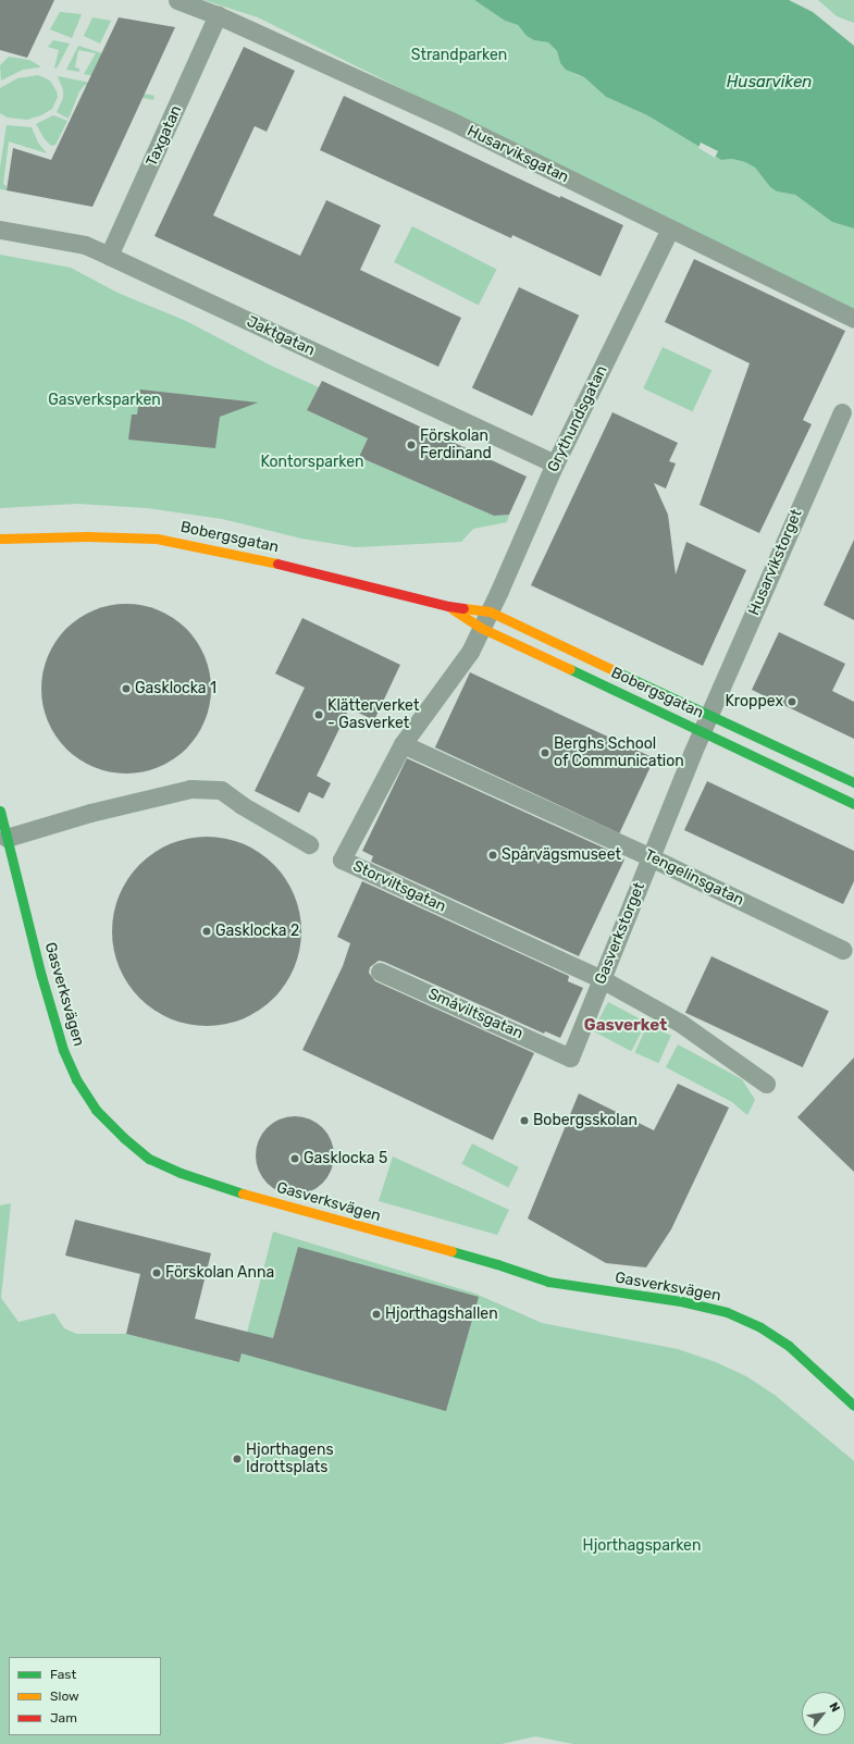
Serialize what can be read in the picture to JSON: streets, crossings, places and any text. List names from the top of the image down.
{
  "streets": {
    "street": [
      "Taxgatan",
      "Husarviksgatan",
      "Jaktgatan",
      "Grythundsgatan",
      "Bobergsgatan",
      "Husarvikstorget",
      "Tengelinsgatan",
      "Storviltsgatan",
      "Gasverkstorget",
      "Gasverksvägen",
      "Småviltsgatan"
    ]
  },
  "crossings": [
    ["Taxgatan", "Husarviksgatan"],
    ["Taxgatan", "Jaktgatan"],
    ["Husarviksgatan", "Grythundsgatan"],
    ["Jaktgatan", "Grythundsgatan"],
    ["Grythundsgatan", "Bobergsgatan"],
    ["Grythundsgatan", "Storviltsgatan"],
    ["Bobergsgatan", "Husarvikstorget"],
    ["Bobergsgatan", "Storviltsgatan"],
    ["Bobergsgatan", "Gasverkstorget"],
    ["Husarvikstorget", "Gasverkstorget"],
    ["Tengelinsgatan", "Storviltsgatan"],
    ["Tengelinsgatan", "Gasverkstorget"],
    ["Storviltsgatan", "Gasverkstorget"],
    ["Gasverkstorget", "Småviltsgatan"]
  ],
  "districts": ["Gasverket"],
  "water": ["Husarviken"],
  "parks": [
    "Strandparken",
    "Gasverksparken",
    "Kontorsparken",
    "Hjorthagsparken"
  ],
  "places": [
    "Förskolan Ferdinand",
    "Gasklocka 1",
    "Kroppex",
    "Klätterverket - Gasverket",
    "Berghs School of Communication",
    "Spårvägsmuseet",
    "Gasklocka 2",
    "Bobergsskolan",
    "Gasklocka 5",
    "Förskolan Anna",
    "Hjorthagshallen",
    "Hjorthagens Idrottsplats"
  ],
  "legend": ["Fast", "Slow", "Jam"],
  "north": "top right"
}
